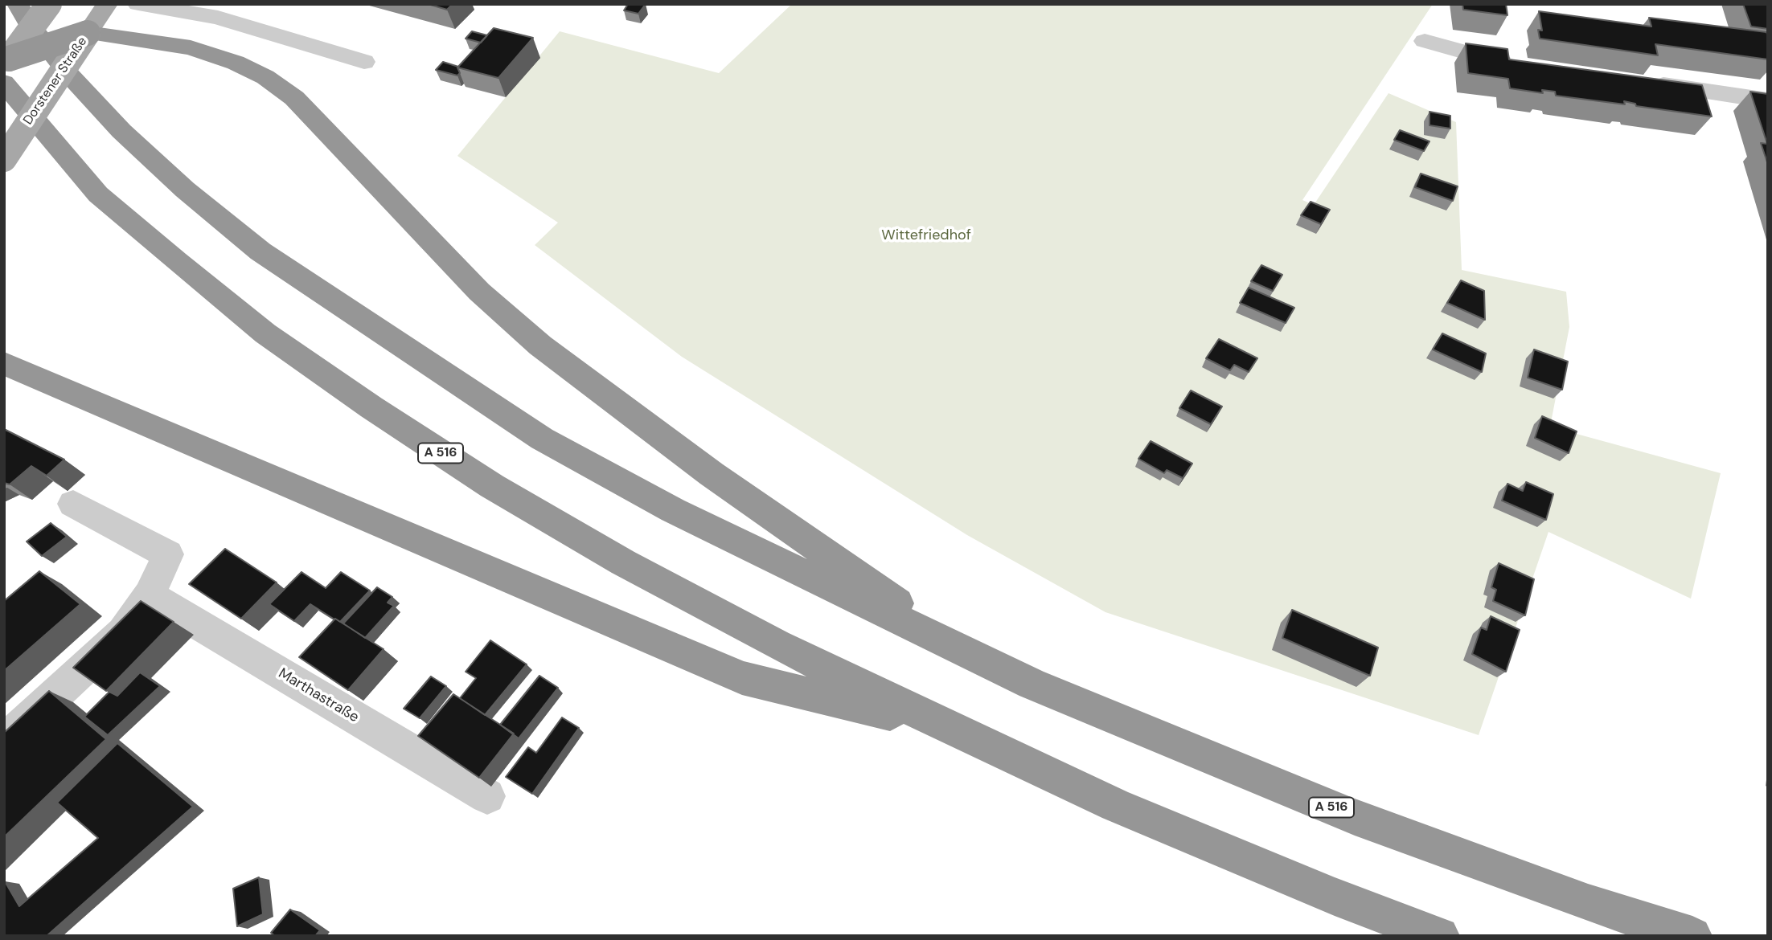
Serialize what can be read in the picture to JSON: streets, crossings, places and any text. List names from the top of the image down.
{
  "streets": {
    "highway": ["A 516"],
    "main road": ["Dorstener Straße"],
    "street": ["Marthastraße"]
  },
  "parks": ["Wittefriedhof"]
}
